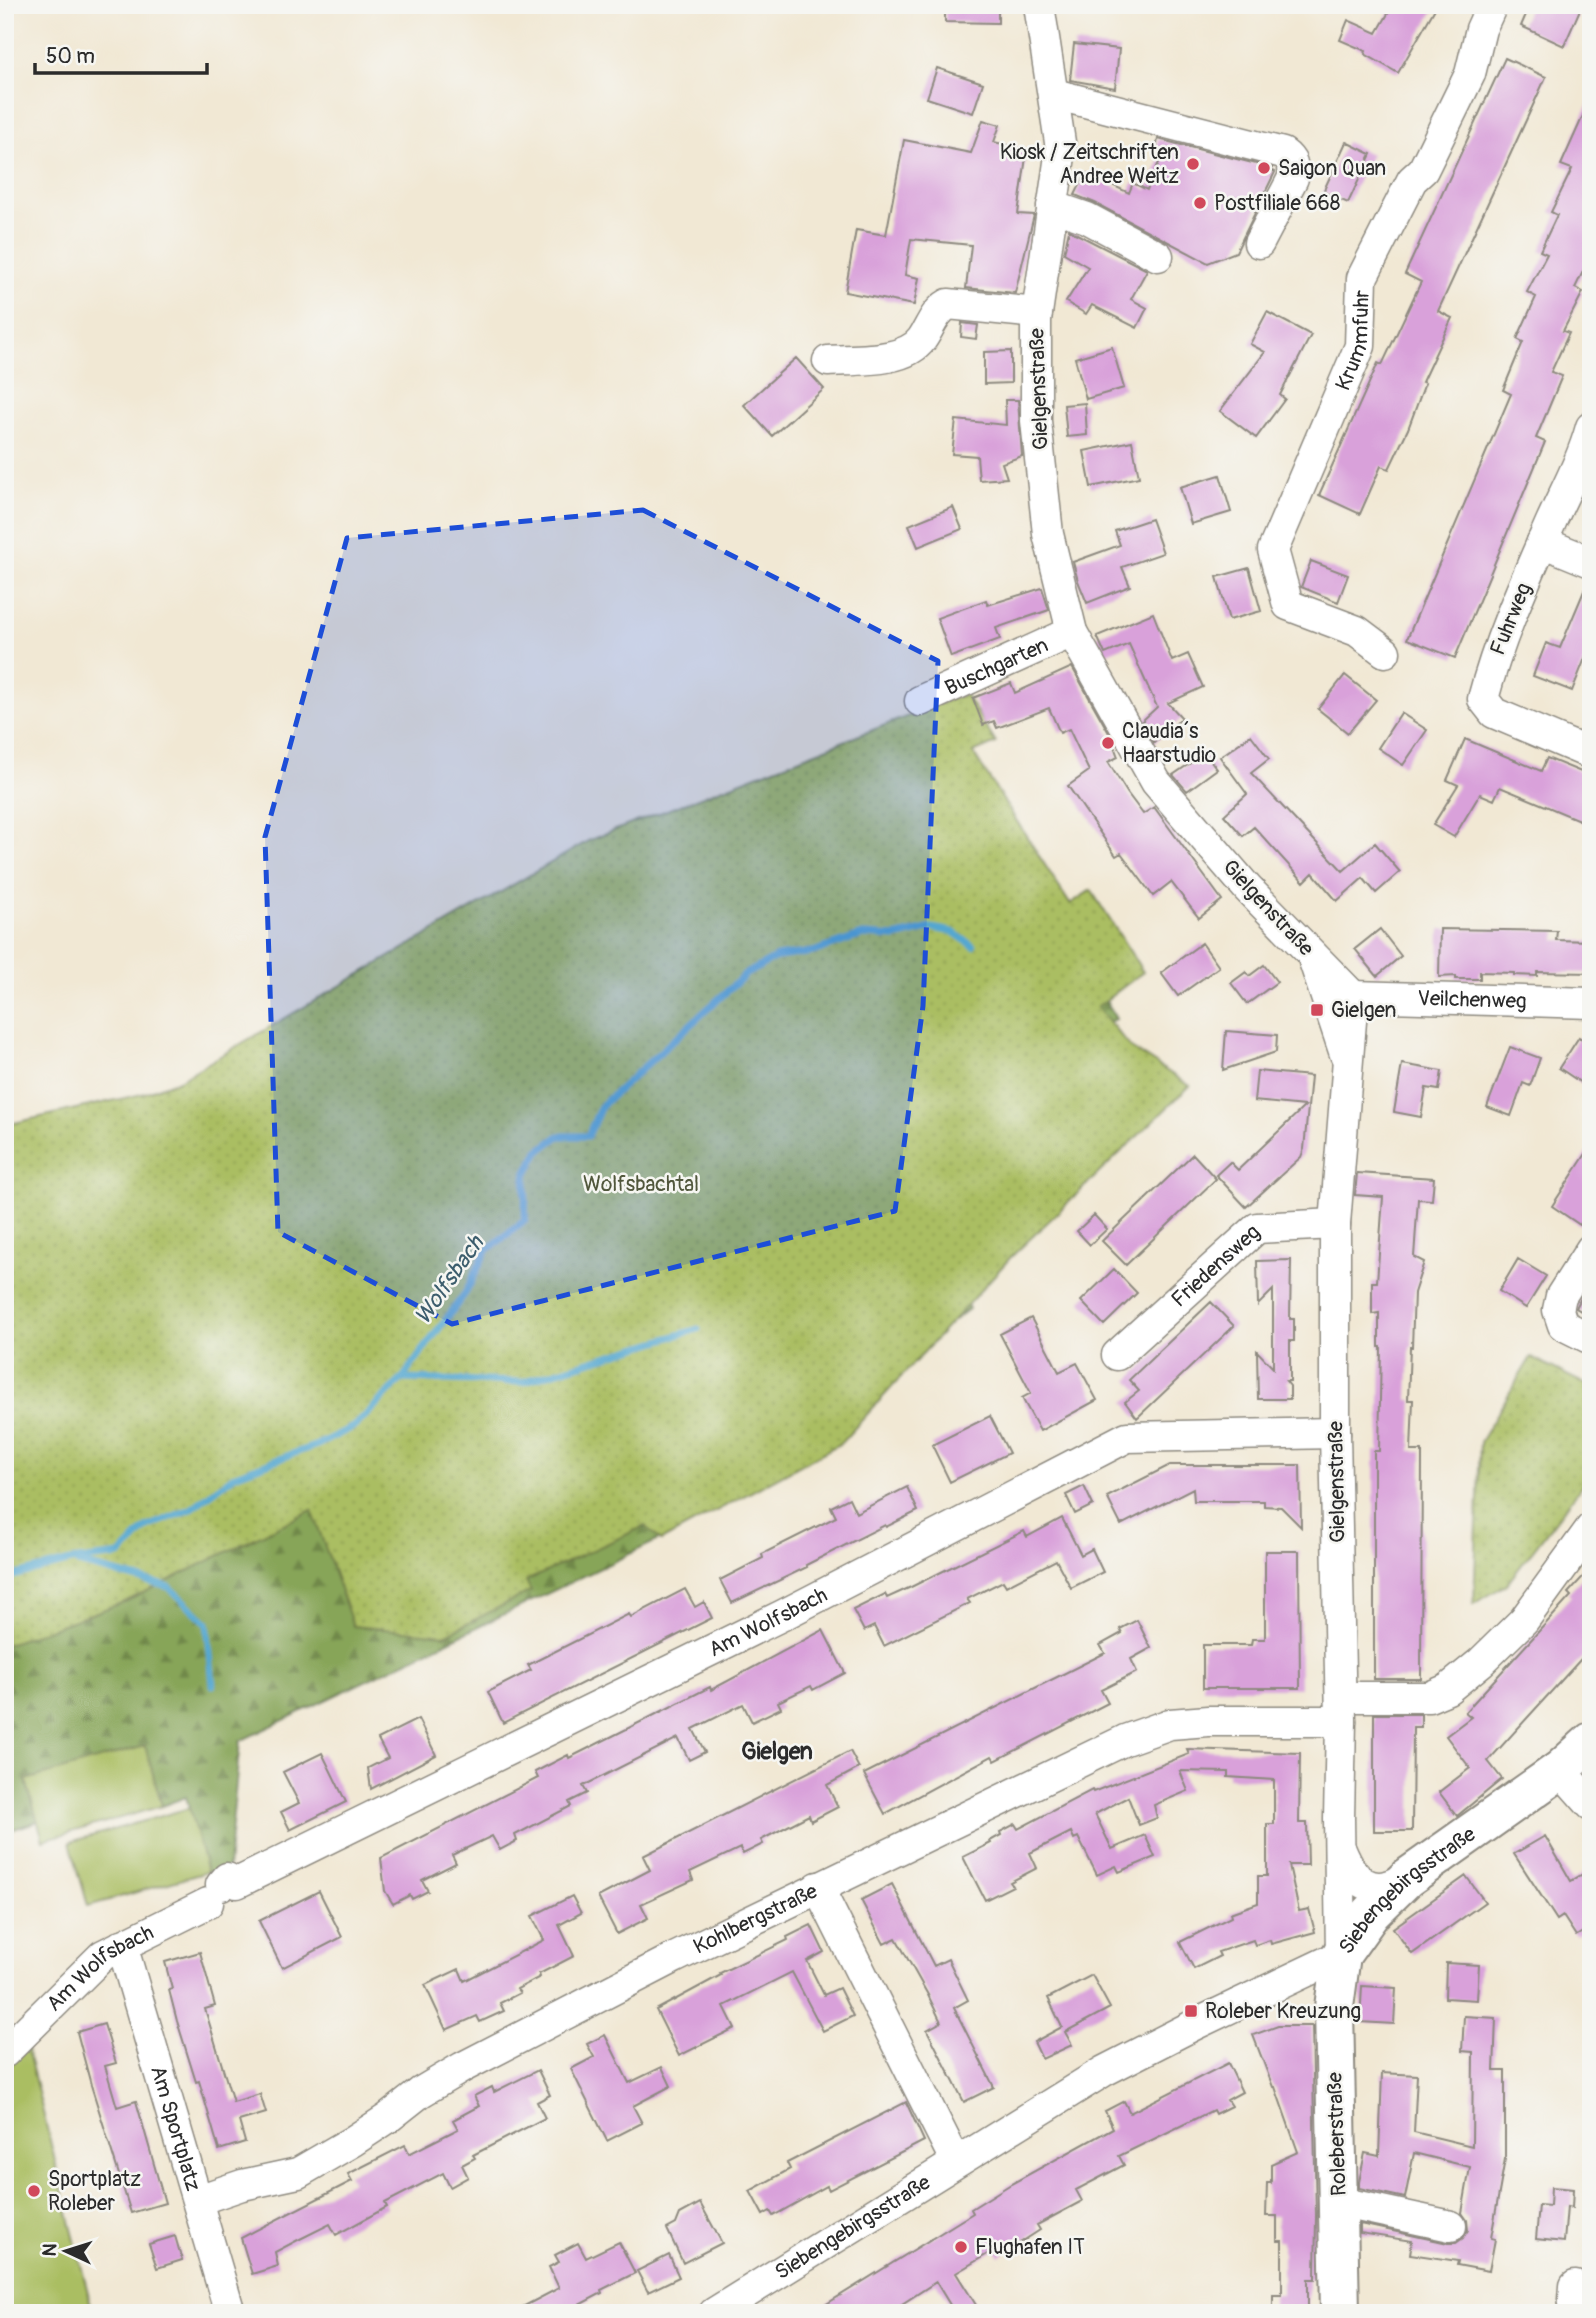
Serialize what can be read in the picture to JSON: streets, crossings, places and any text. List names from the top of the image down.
{
  "streets": {
    "main road": ["Siebengebirgsstraße", "Roleberstraße"],
    "street": [
      "Krummfuhr",
      "Gielgenstraße",
      "Fuhrweg",
      "Buschgarten",
      "Veilchenweg",
      "Friedensweg",
      "Am Wolfsbach",
      "Kohlbergstraße",
      "Am Sportplatz"
    ]
  },
  "crossings": [
    ["Gielgenstraße", "Buschgarten"],
    ["Gielgenstraße", "Veilchenweg"],
    ["Gielgenstraße", "Friedensweg"],
    ["Gielgenstraße", "Am Wolfsbach"],
    ["Gielgenstraße", "Siebengebirgsstraße"],
    ["Gielgenstraße", "Kohlbergstraße"],
    ["Gielgenstraße", "Roleberstraße"],
    ["Am Wolfsbach", "Am Sportplatz"],
    ["Siebengebirgsstraße", "Roleberstraße"],
    ["Kohlbergstraße", "Am Sportplatz"]
  ],
  "districts": ["Gielgen"],
  "water": ["Wolfsbach"],
  "parks": ["Wolfsbachtal"],
  "places": {
    "other": [
      "Kiosk / Zeitschriften Andree Weitz",
      "Saigon Quan",
      "Postfiliale 668",
      "Claudia´s Haarstudio",
      "Sportplatz Roleber",
      "Flughafen IT"
    ],
    "transit": ["Gielgen", "Roleber Kreuzung"]
  },
  "scale_bar": "50 m",
  "north": "left"
}
